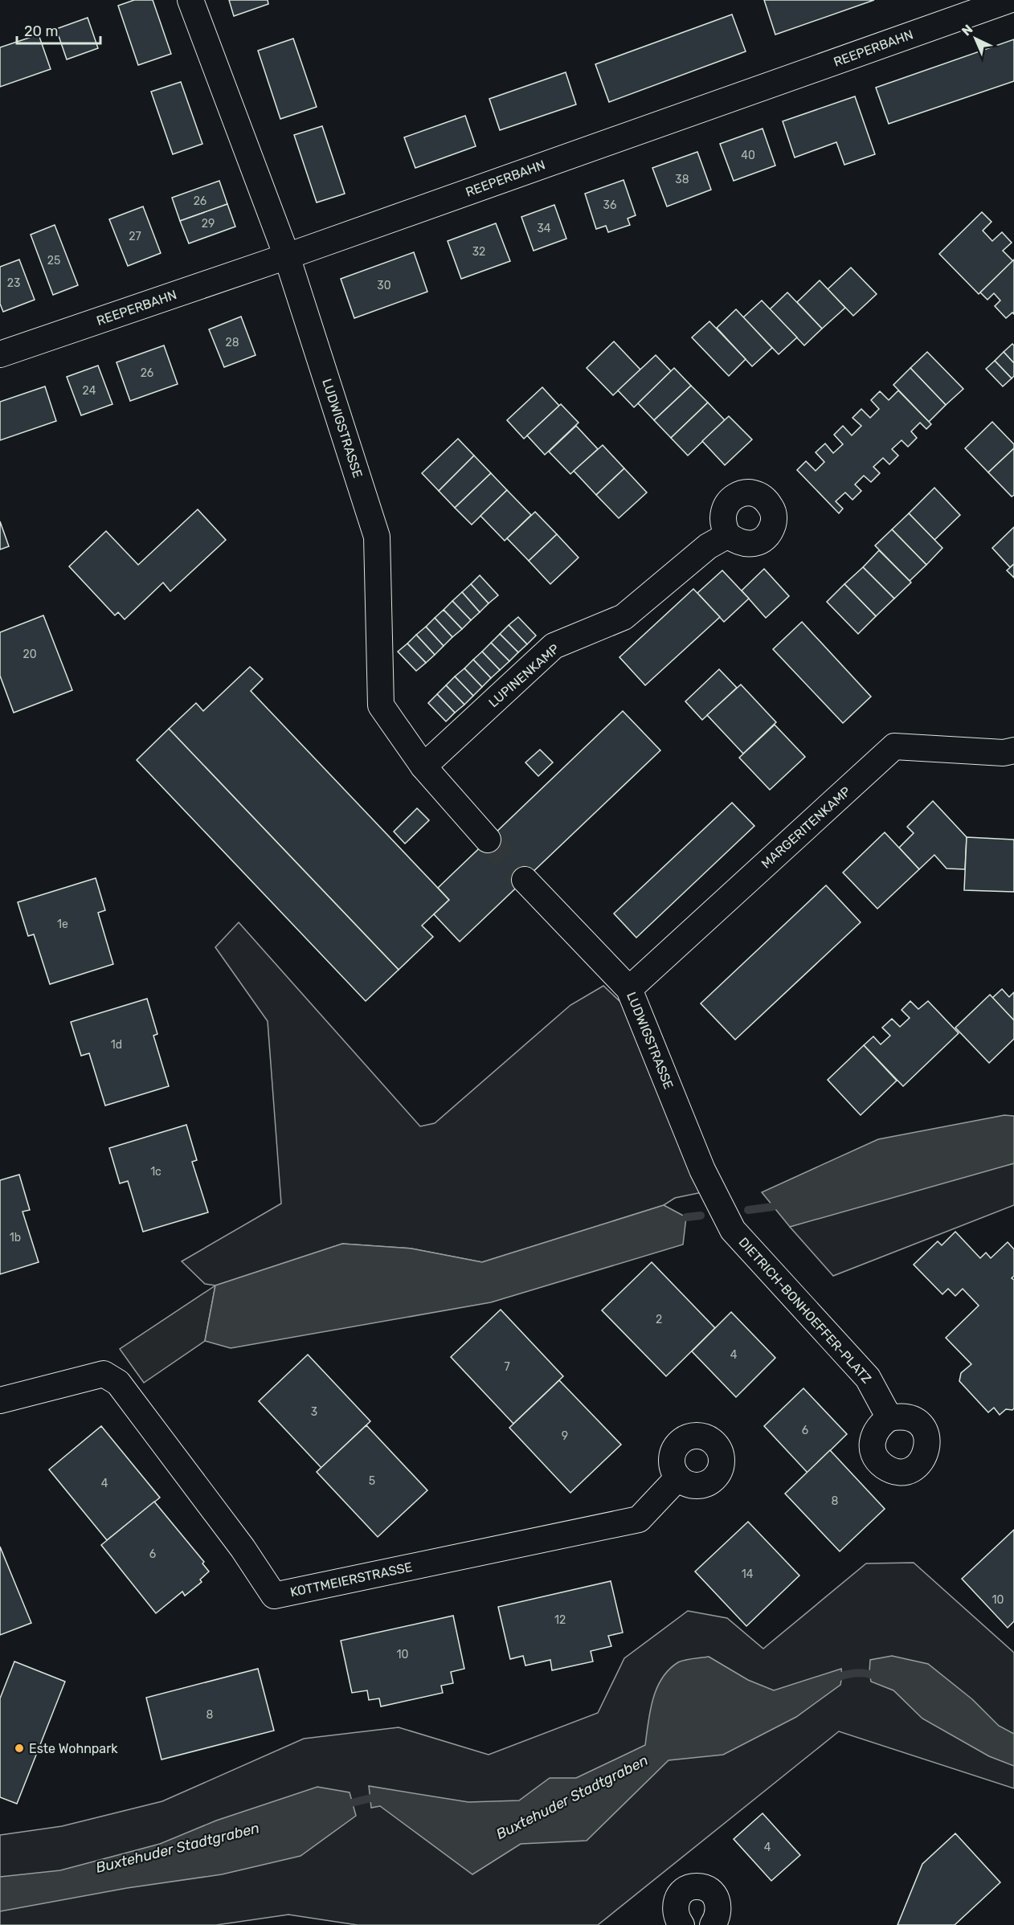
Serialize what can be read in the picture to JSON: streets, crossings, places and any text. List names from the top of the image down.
{
  "streets": {
    "street": [
      "REEPERBAHN",
      "LUDWIGSTRASSE",
      "LUPINENKAMP",
      "MARGERITENKAMP",
      "DIETRICH-BONHOEFFER-PLATZ",
      "KOTTMEIERSTRASSE"
    ]
  },
  "crossings": [
    ["REEPERBAHN", "LUDWIGSTRASSE"],
    ["LUDWIGSTRASSE", "LUPINENKAMP"],
    ["LUDWIGSTRASSE", "MARGERITENKAMP"],
    ["LUDWIGSTRASSE", "DIETRICH-BONHOEFFER-PLATZ"]
  ],
  "water": ["Buxtehuder Stadtgraben"],
  "places": ["Este Wohnpark"],
  "house_numbers": [
    "40",
    "38",
    "26",
    "36",
    "29",
    "34",
    "27",
    "32",
    "25",
    "23",
    "30",
    "28",
    "26",
    "24",
    "20",
    "1e",
    "1d",
    "1c",
    "1b",
    "2",
    "4",
    "7",
    "3",
    "6",
    "9",
    "5",
    "4",
    "8",
    "6",
    "14",
    "10",
    "12",
    "10",
    "8",
    "4"
  ],
  "scale_bar": "20 m",
  "north": "top left"
}
